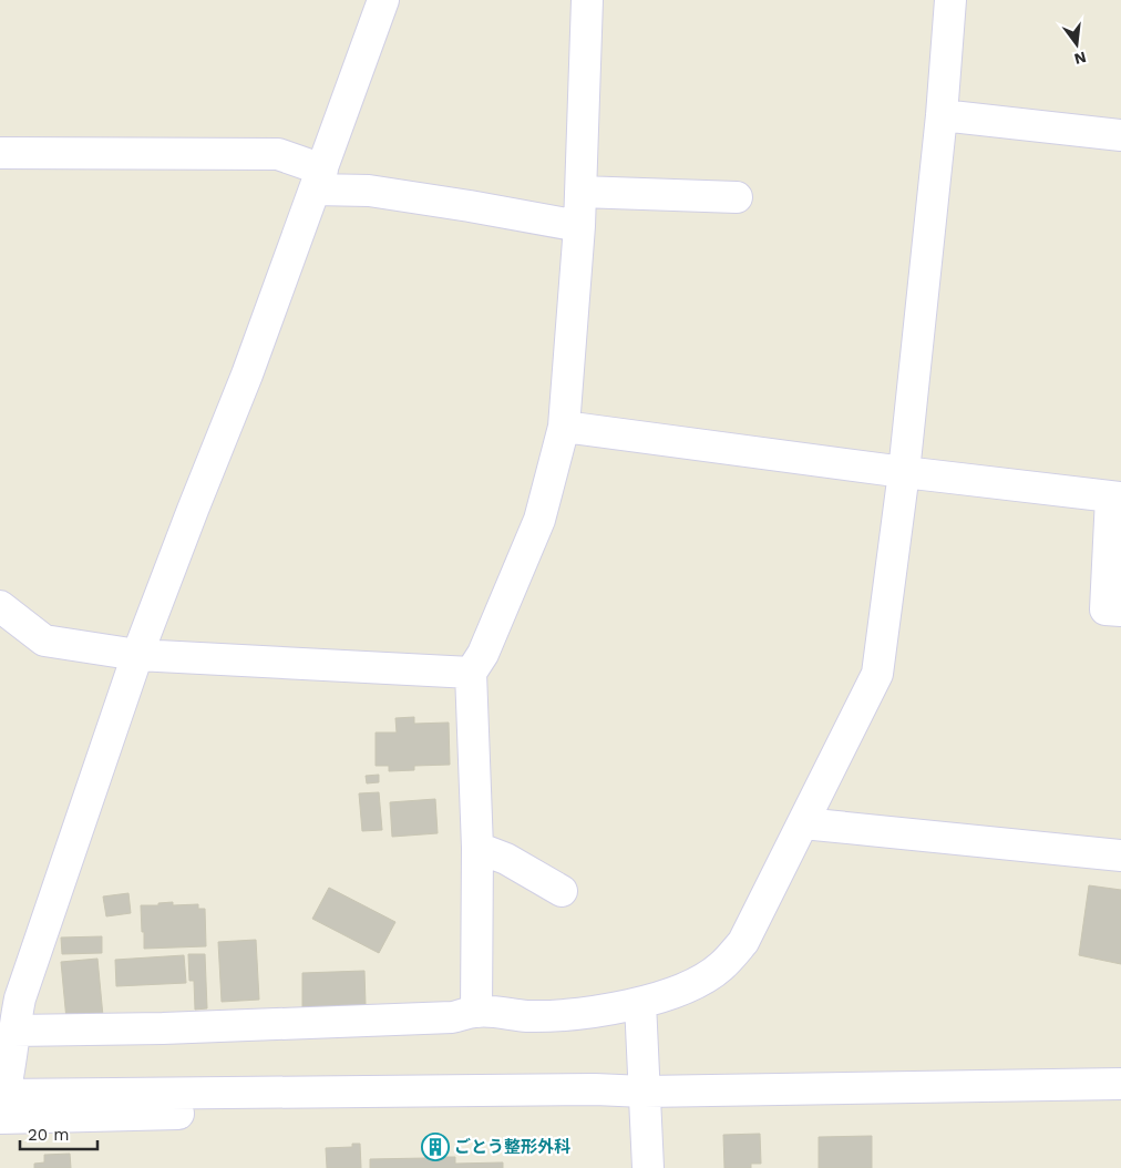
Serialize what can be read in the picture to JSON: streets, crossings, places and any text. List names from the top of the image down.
{
  "places": {
    "building": ["ごとう整形外科"]
  },
  "scale_bar": "20 m",
  "north": "bottom"
}
